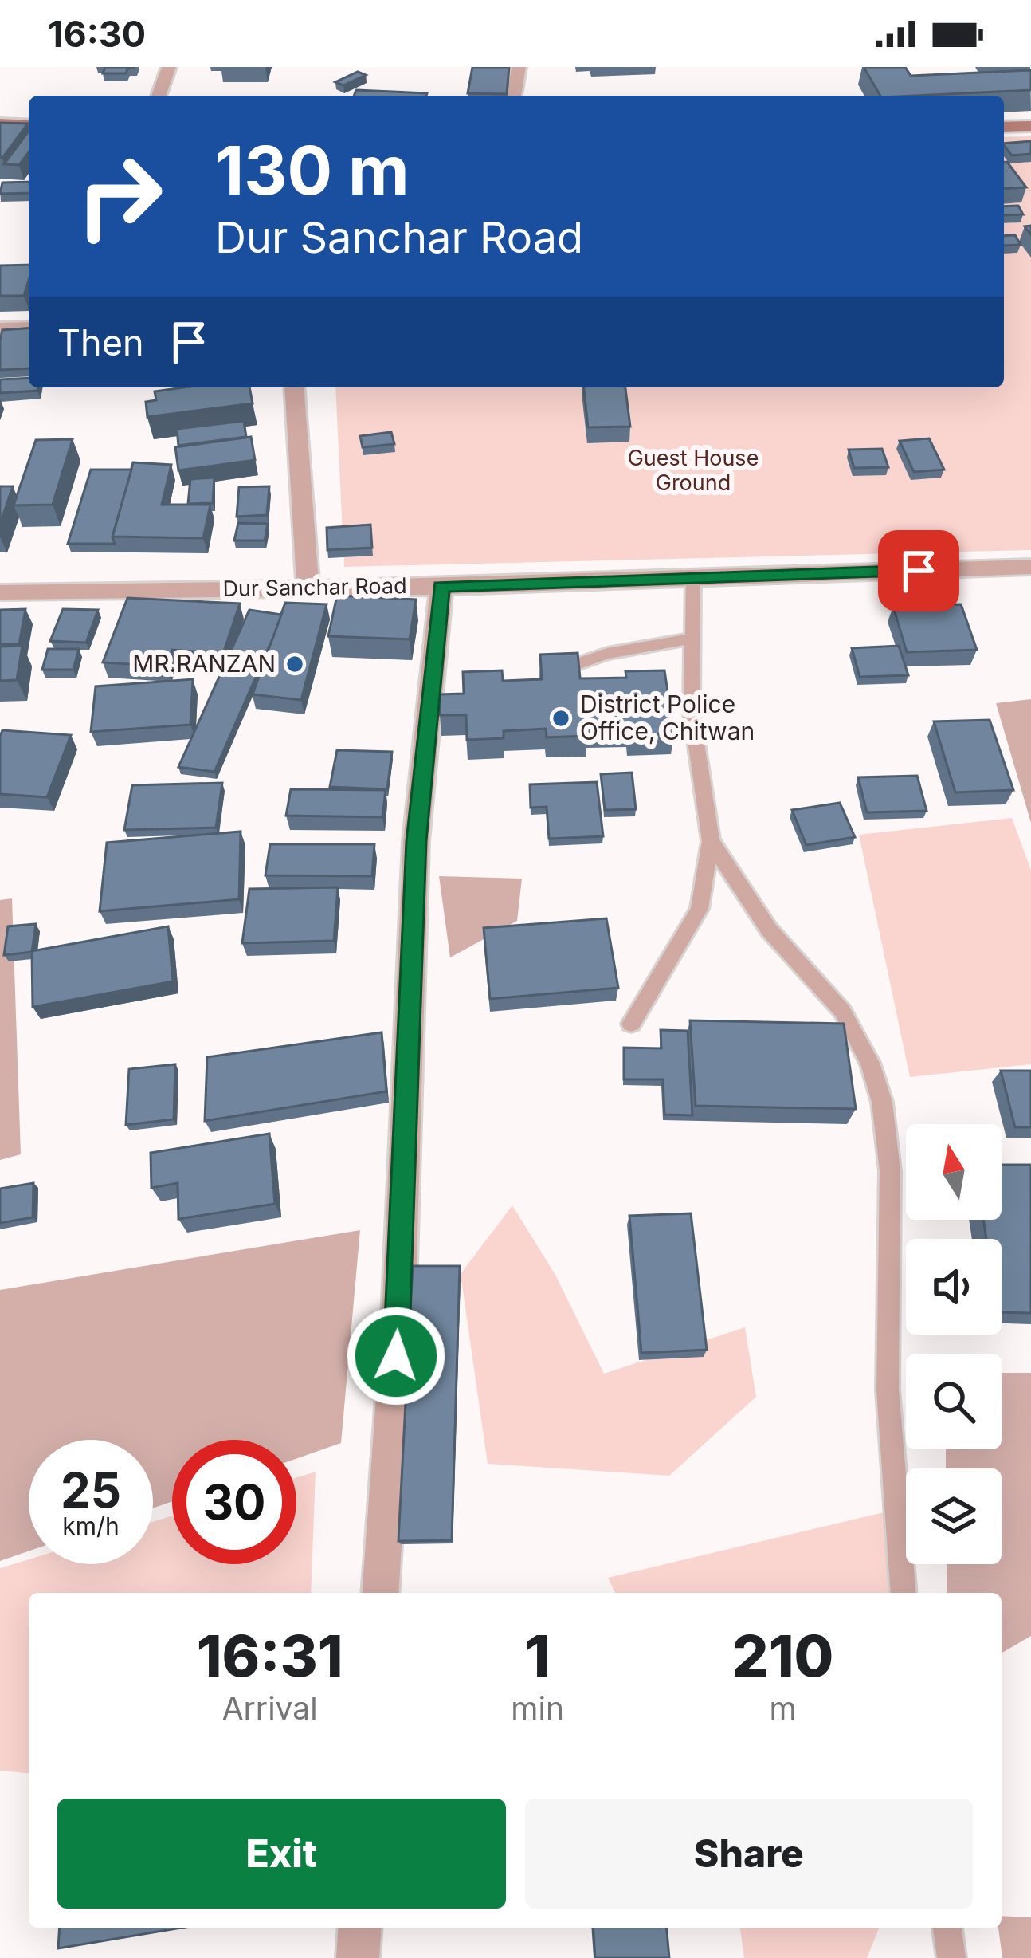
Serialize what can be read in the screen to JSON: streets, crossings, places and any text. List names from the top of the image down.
{
  "streets": {
    "street": ["Dur Sanchar Road"]
  },
  "parks": ["Guest House Ground"],
  "places": ["MR.RANZAN", "District Police Office, Chitwan"],
  "north": "top",
  "page": {
    "status": "16:30",
    "turn": ["130 m", "Dur Sanchar Road"],
    "then": "Then",
    "speed": "25 km/h",
    "limit": "30",
    "eta": [
      "16:31",
      "Arrival",
      "1",
      "min",
      "210",
      "m"
    ],
    "buttons": ["Exit", "Share"]
  }
}
